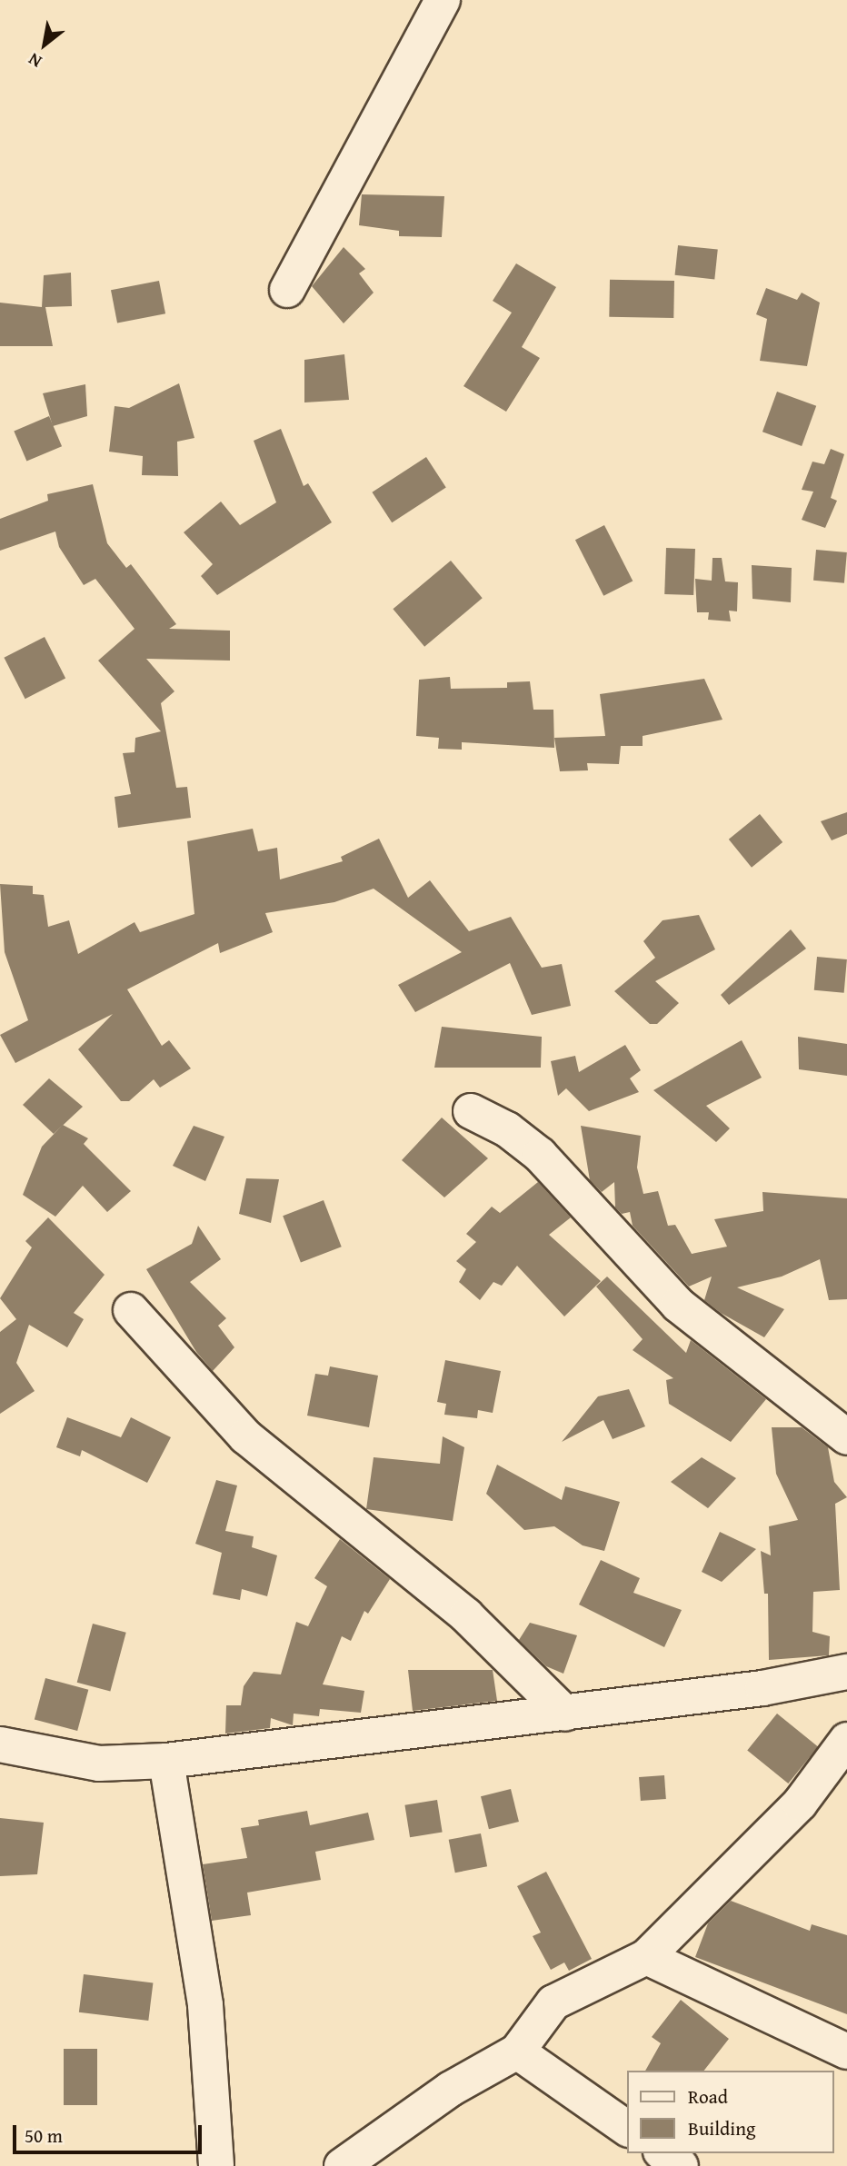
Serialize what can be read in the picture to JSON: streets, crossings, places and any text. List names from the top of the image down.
{
  "legend": ["Road", "Building"],
  "scale_bar": "50 m",
  "north": "bottom left"
}
